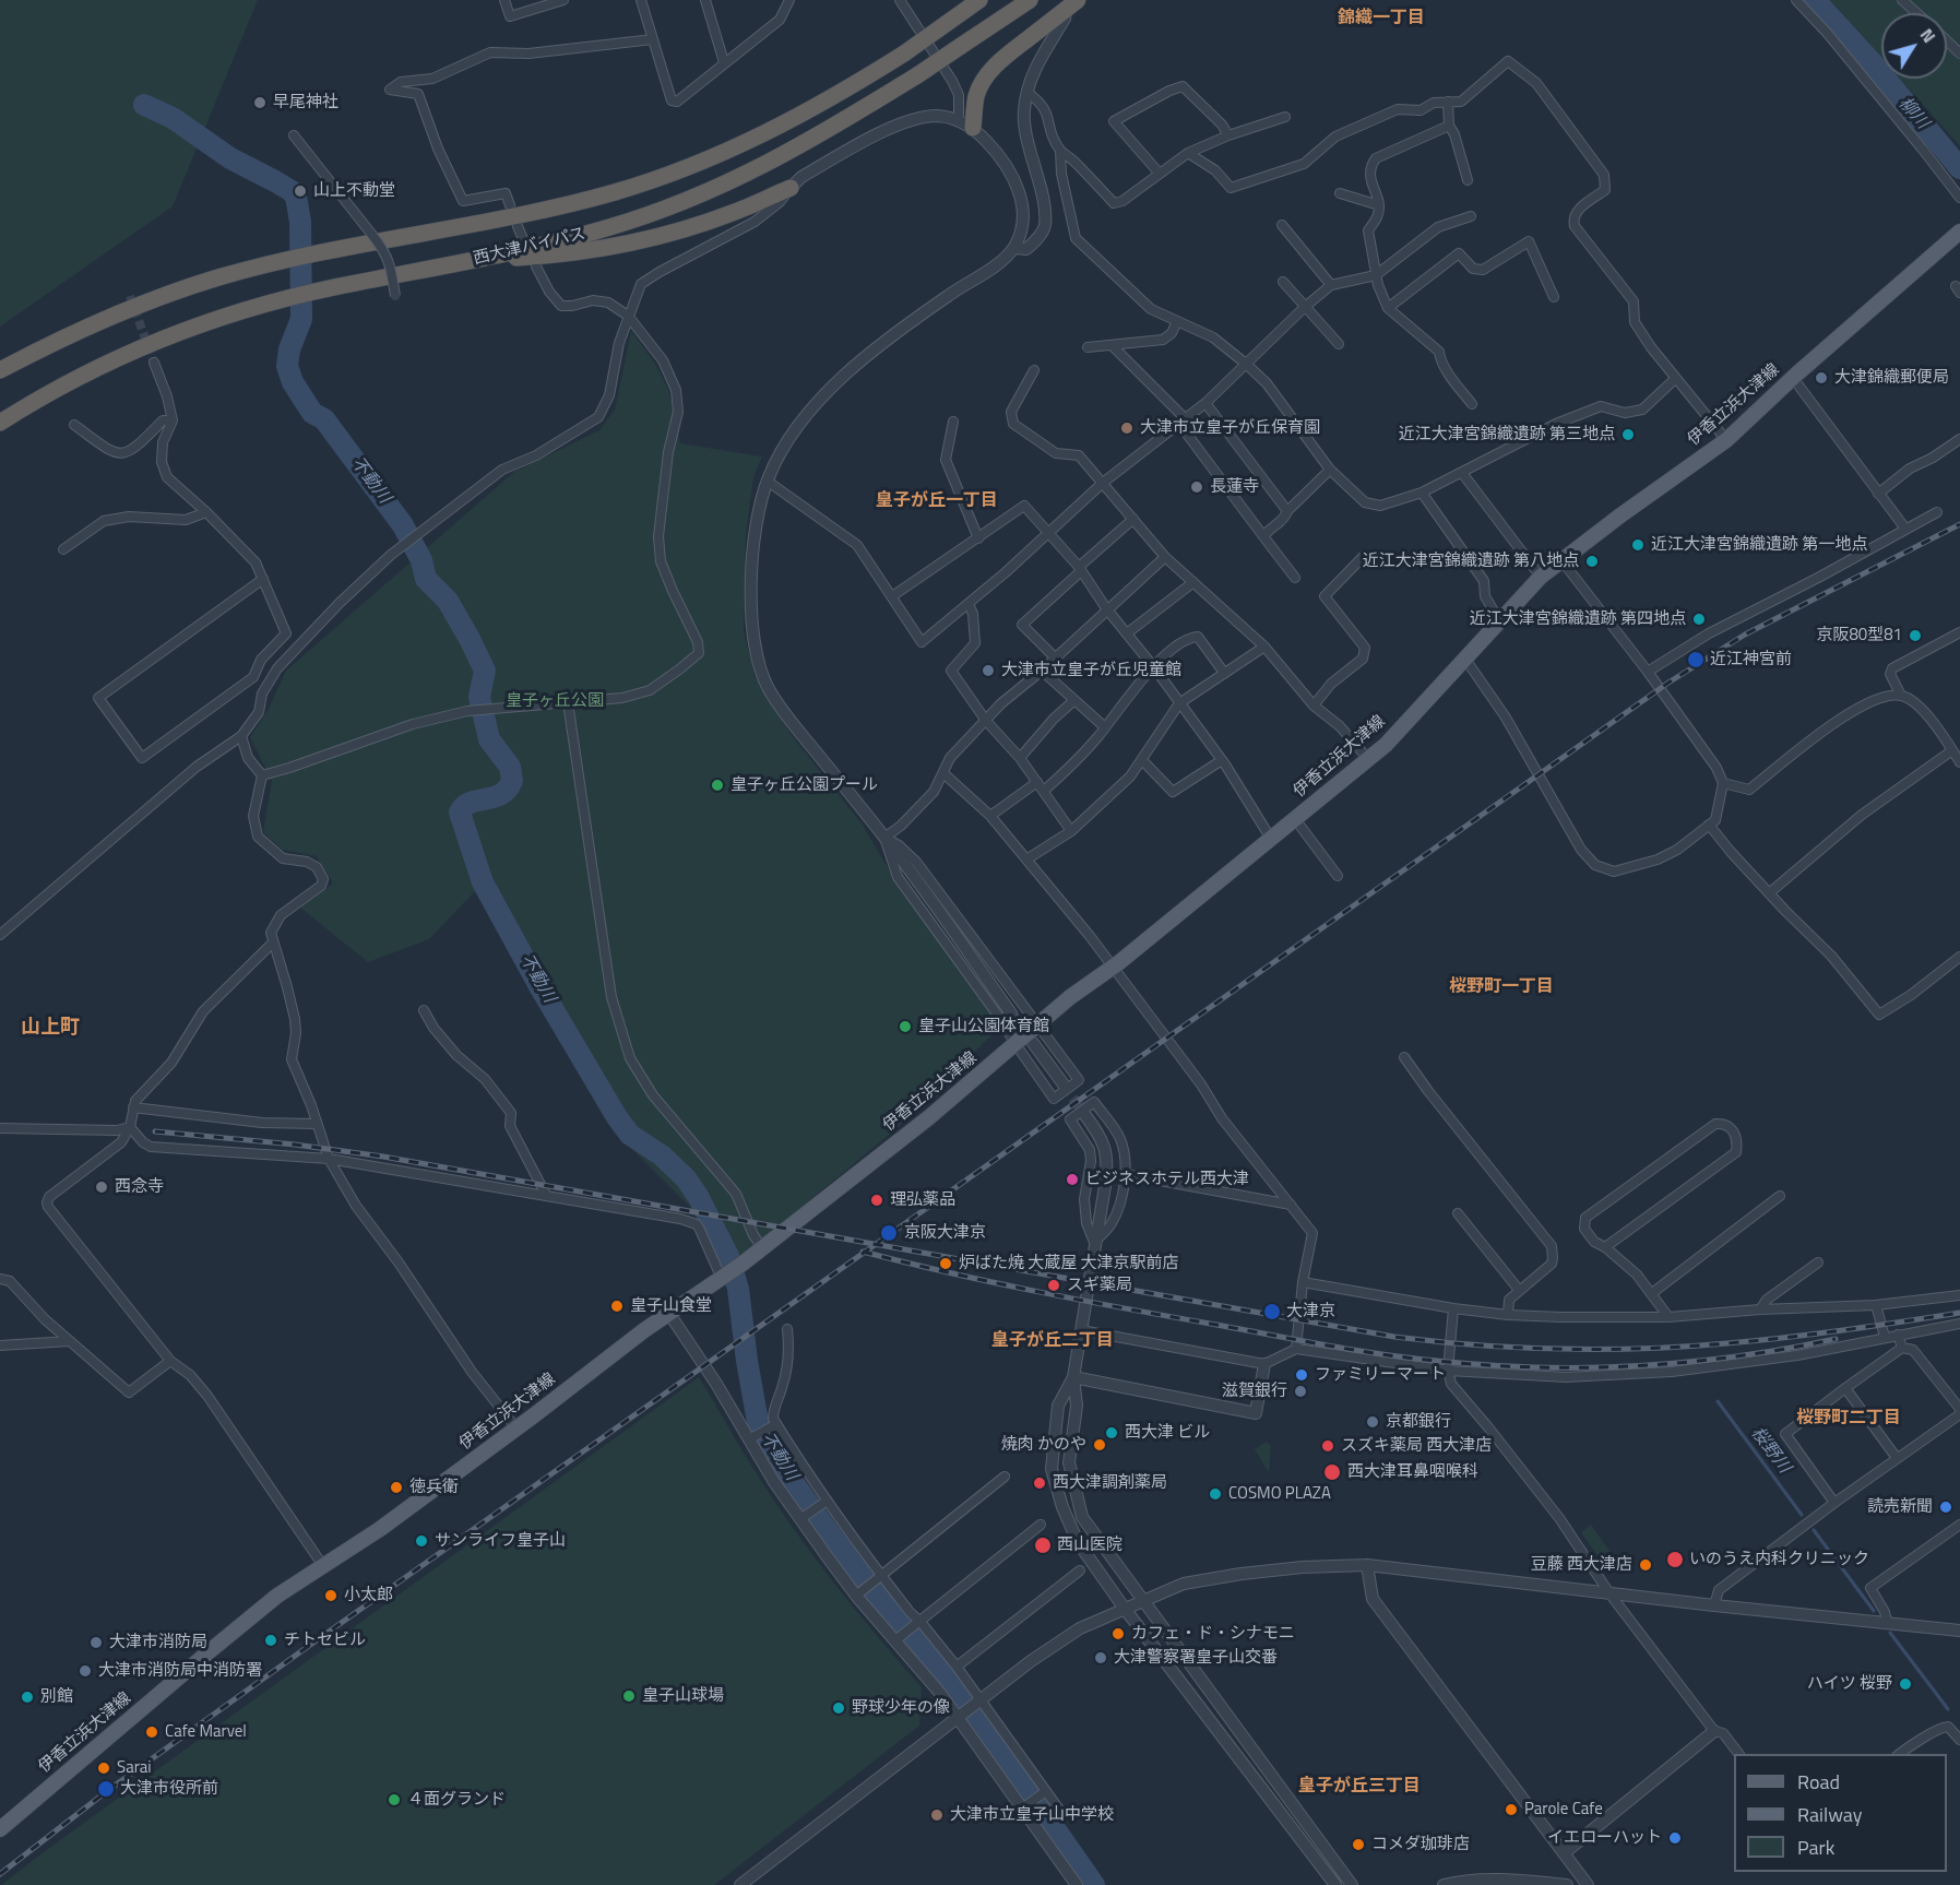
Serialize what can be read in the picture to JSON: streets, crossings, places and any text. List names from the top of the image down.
{
  "streets": {
    "highway": ["西大津バイパス"],
    "main road": ["伊香立浜大津線"]
  },
  "districts": [
    "錦織一丁目",
    "皇子が丘一丁目",
    "桜野町一丁目",
    "山上町",
    "皇子が丘二丁目",
    "桜野町二丁目",
    "皇子が丘三丁目"
  ],
  "water": ["柳川", "不動川", "桜野川"],
  "parks": ["皇子ヶ丘公園"],
  "places": [
    "早尾神社",
    "山上不動堂",
    "大津錦織郵便局",
    "大津市立皇子が丘保育園",
    "近江大津宮錦織遺跡 第三地点",
    "長蓮寺",
    "近江大津宮錦織遺跡 第一地点",
    "近江大津宮錦織遺跡 第八地点",
    "近江大津宮錦織遺跡 第四地点",
    "京阪80型81",
    "近江神宮前",
    "大津市立皇子が丘児童館",
    "皇子ヶ丘公園プール",
    "皇子山公園体育館",
    "ビジネスホテル西大津",
    "西念寺",
    "理弘薬品",
    "京阪大津京",
    "炉ばた焼 大蔵屋 大津京駅前店",
    "スギ薬局",
    "皇子山食堂",
    "大津京",
    "ファミリーマート",
    "滋賀銀行",
    "京都銀行",
    "西大津 ビル",
    "焼肉 かのや",
    "スズキ薬局 西大津店",
    "西大津耳鼻咽喉科",
    "西大津調剤薬局",
    "徳兵衛",
    "COSMO PLAZA",
    "読売新聞",
    "サンライフ皇子山",
    "西山医院",
    "いのうえ内科クリニック",
    "豆藤 西大津店",
    "小太郎",
    "カフェ・ド・シナモニ",
    "チトセビル",
    "大津市消防局",
    "大津警察署皇子山交番",
    "大津市消防局中消防署",
    "ハイツ 桜野",
    "皇子山球場",
    "別館",
    "野球少年の像",
    "Cafe Marvel",
    "Sarai",
    "大津市役所前",
    "４面グランド",
    "Parole Cafe",
    "大津市立皇子山中学校",
    "イエローハット",
    "コメダ珈琲店"
  ],
  "legend": ["Road", "Railway", "Park"],
  "north": "top right"
}
